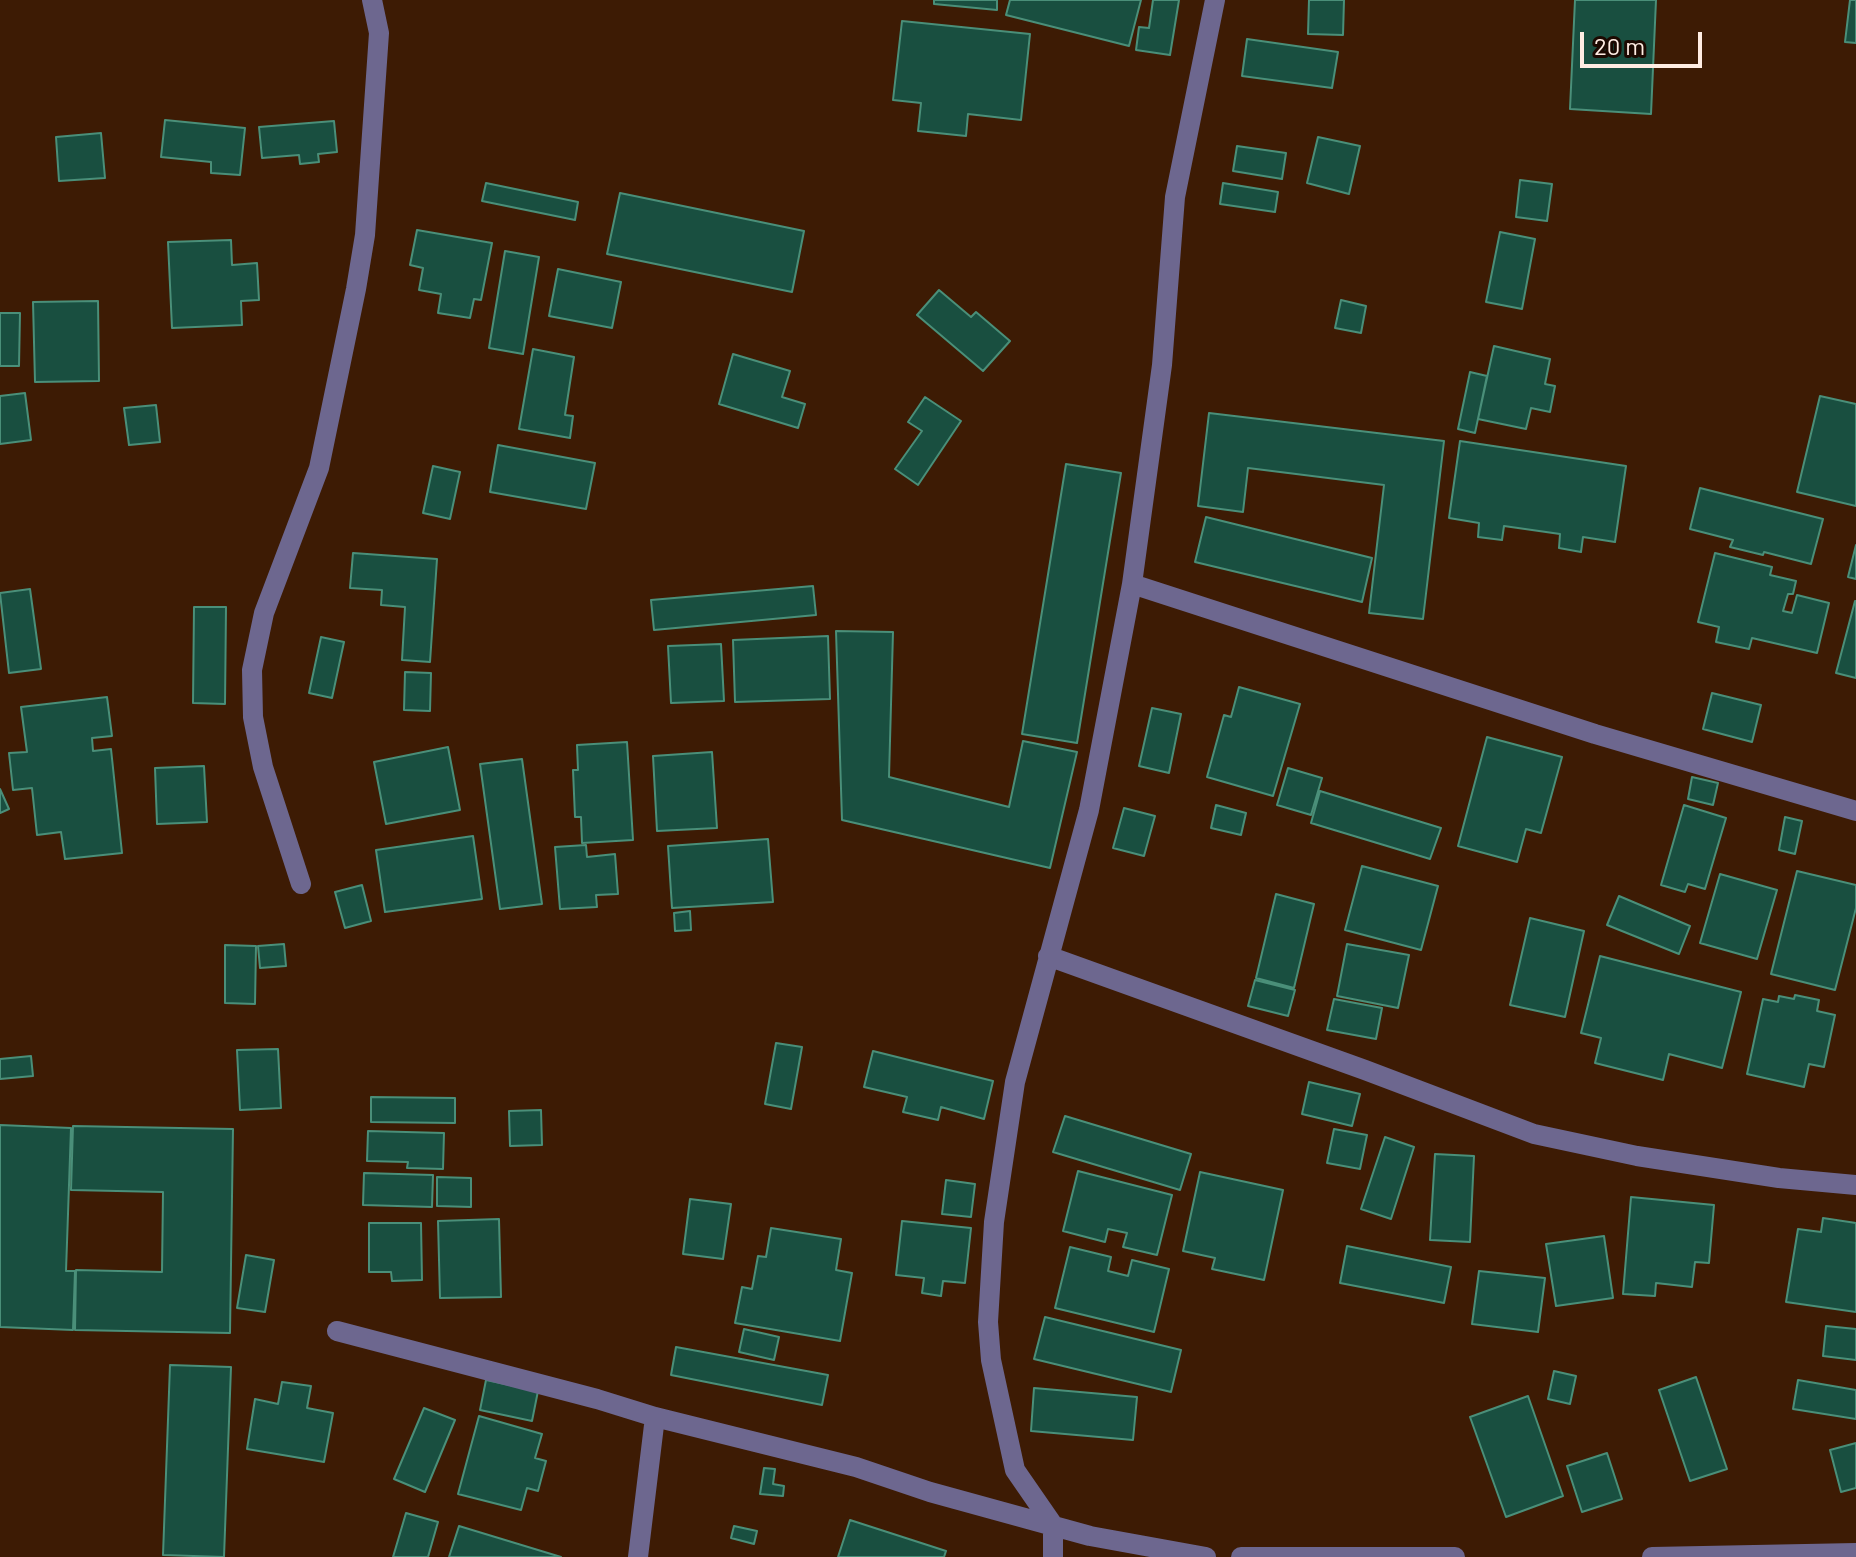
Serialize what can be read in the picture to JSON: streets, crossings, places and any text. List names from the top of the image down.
{
  "scale_bar": "20 m"
}
